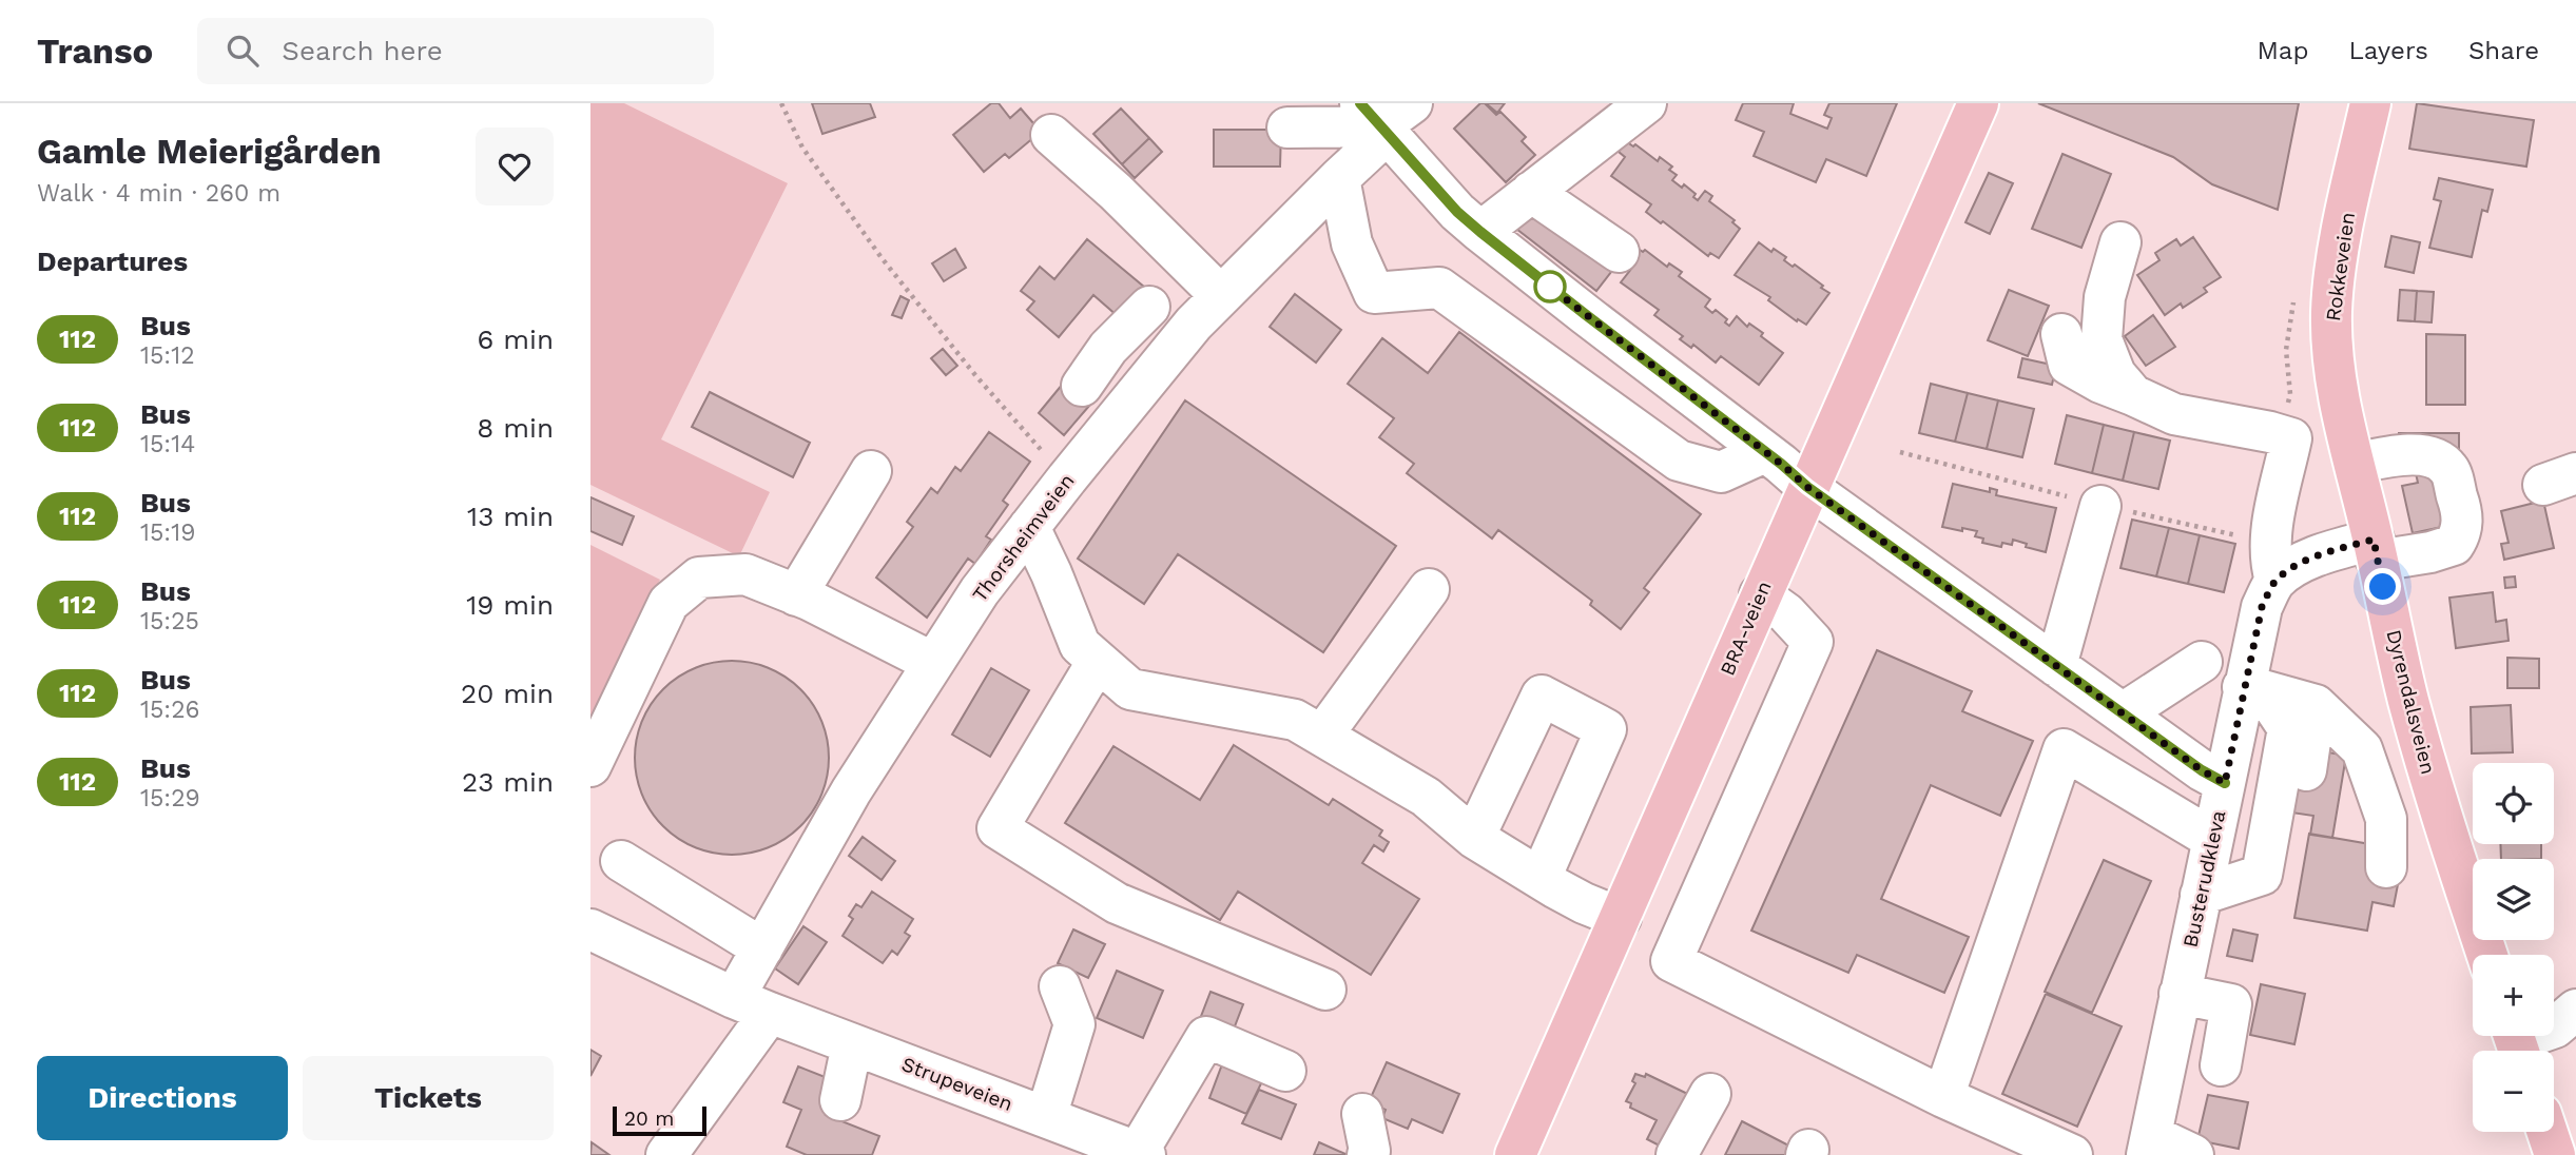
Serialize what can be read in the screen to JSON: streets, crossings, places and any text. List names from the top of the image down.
{
  "streets": {
    "main road": ["Rokkeveien", "BRA-veien", "Dyrendalsveien"],
    "street": ["Thorsheimveien", "Busterudkleva", "Strupeveien"]
  },
  "crossings": [
    ["Rokkeveien", "Dyrendalsveien"],
    ["Thorsheimveien", "Strupeveien"]
  ],
  "lines": ["bus line 112"],
  "scale_bar": "20 m",
  "page": {
    "header": "Transo",
    "search": "Search here",
    "nav": ["Map", "Layers", "Share"],
    "heading": [
      ["Gamle Meierigården", "Walk · 4 min · 260 m"],
      "Departures"
    ],
    "list": [
      {
        "mark": "112",
        "name": "Bus",
        "note": "15:12",
        "value": "6 min"
      },
      {
        "mark": "112",
        "name": "Bus",
        "note": "15:14",
        "value": "8 min"
      },
      {
        "mark": "112",
        "name": "Bus",
        "note": "15:19",
        "value": "13 min"
      },
      {
        "mark": "112",
        "name": "Bus",
        "note": "15:25",
        "value": "19 min"
      },
      {
        "mark": "112",
        "name": "Bus",
        "note": "15:26",
        "value": "20 min"
      },
      {
        "mark": "112",
        "name": "Bus",
        "note": "15:29",
        "value": "23 min"
      }
    ],
    "map_buttons": ["+", "−"],
    "buttons": ["Directions", "Tickets"],
    "scale": "20 m"
  }
}
